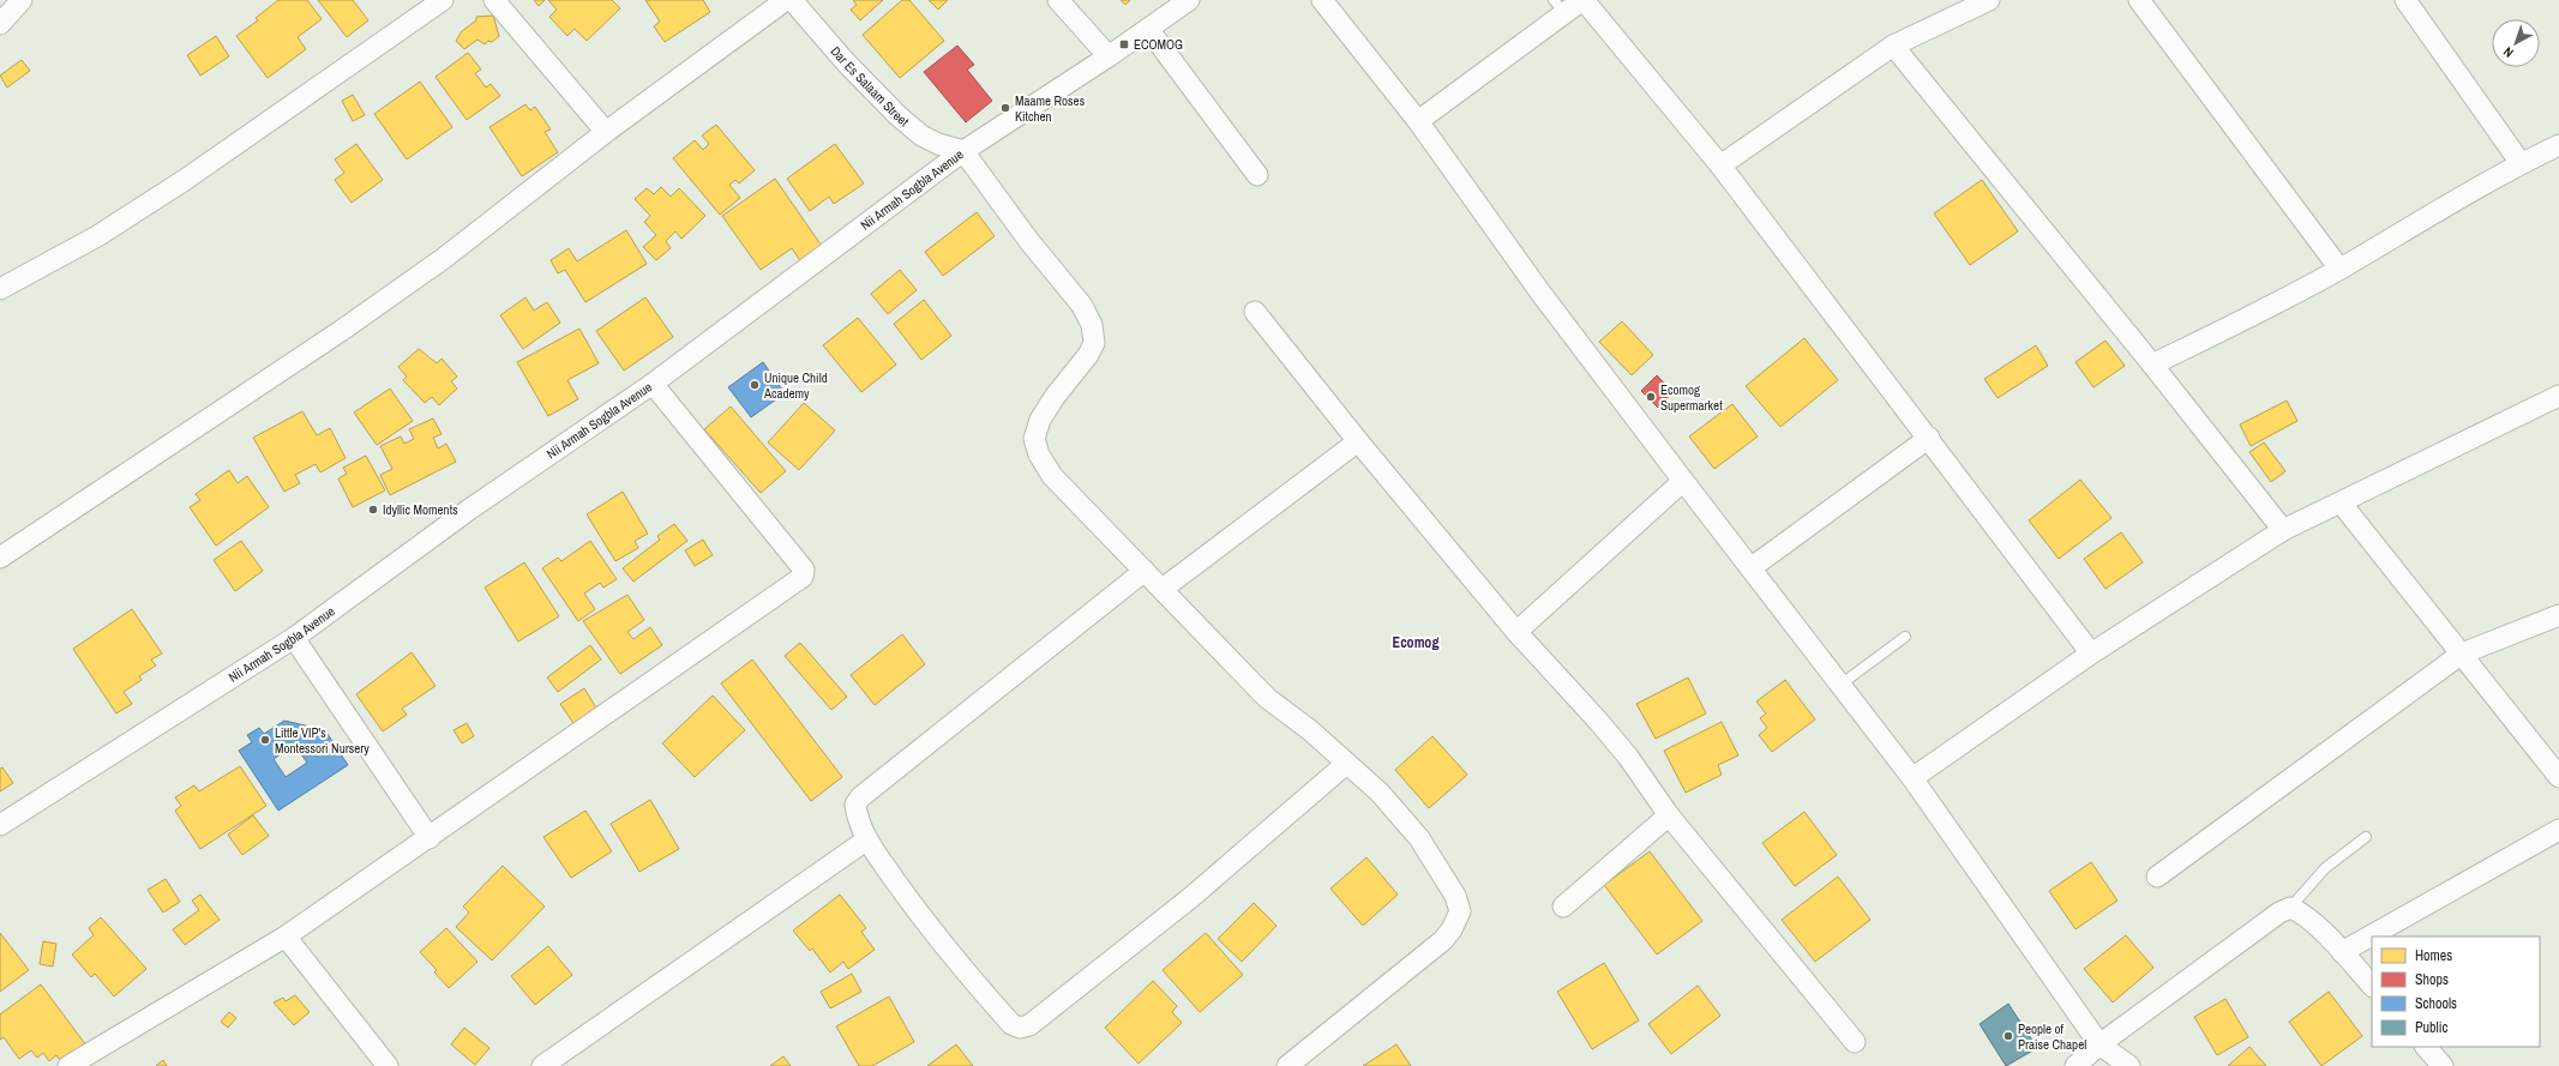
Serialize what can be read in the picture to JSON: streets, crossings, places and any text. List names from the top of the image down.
{
  "streets": {
    "street": ["Dar Es Salaam Street", "Nii Armah Sogbla Avenue"]
  },
  "crossings": [
    ["Dar Es Salaam Street", "Nii Armah Sogbla Avenue"]
  ],
  "districts": ["Ecomog"],
  "places": {
    "transit": ["ECOMOG"],
    "other": [
      "Maame Roses Kitchen",
      "Unique Child Academy",
      "Ecomog Supermarket",
      "Idyllic Moments",
      "Little VIP's Montessori Nursery",
      "People of Praise Chapel"
    ]
  },
  "legend": [
    "Homes",
    "Shops",
    "Schools",
    "Public"
  ],
  "north": "bottom left"
}
